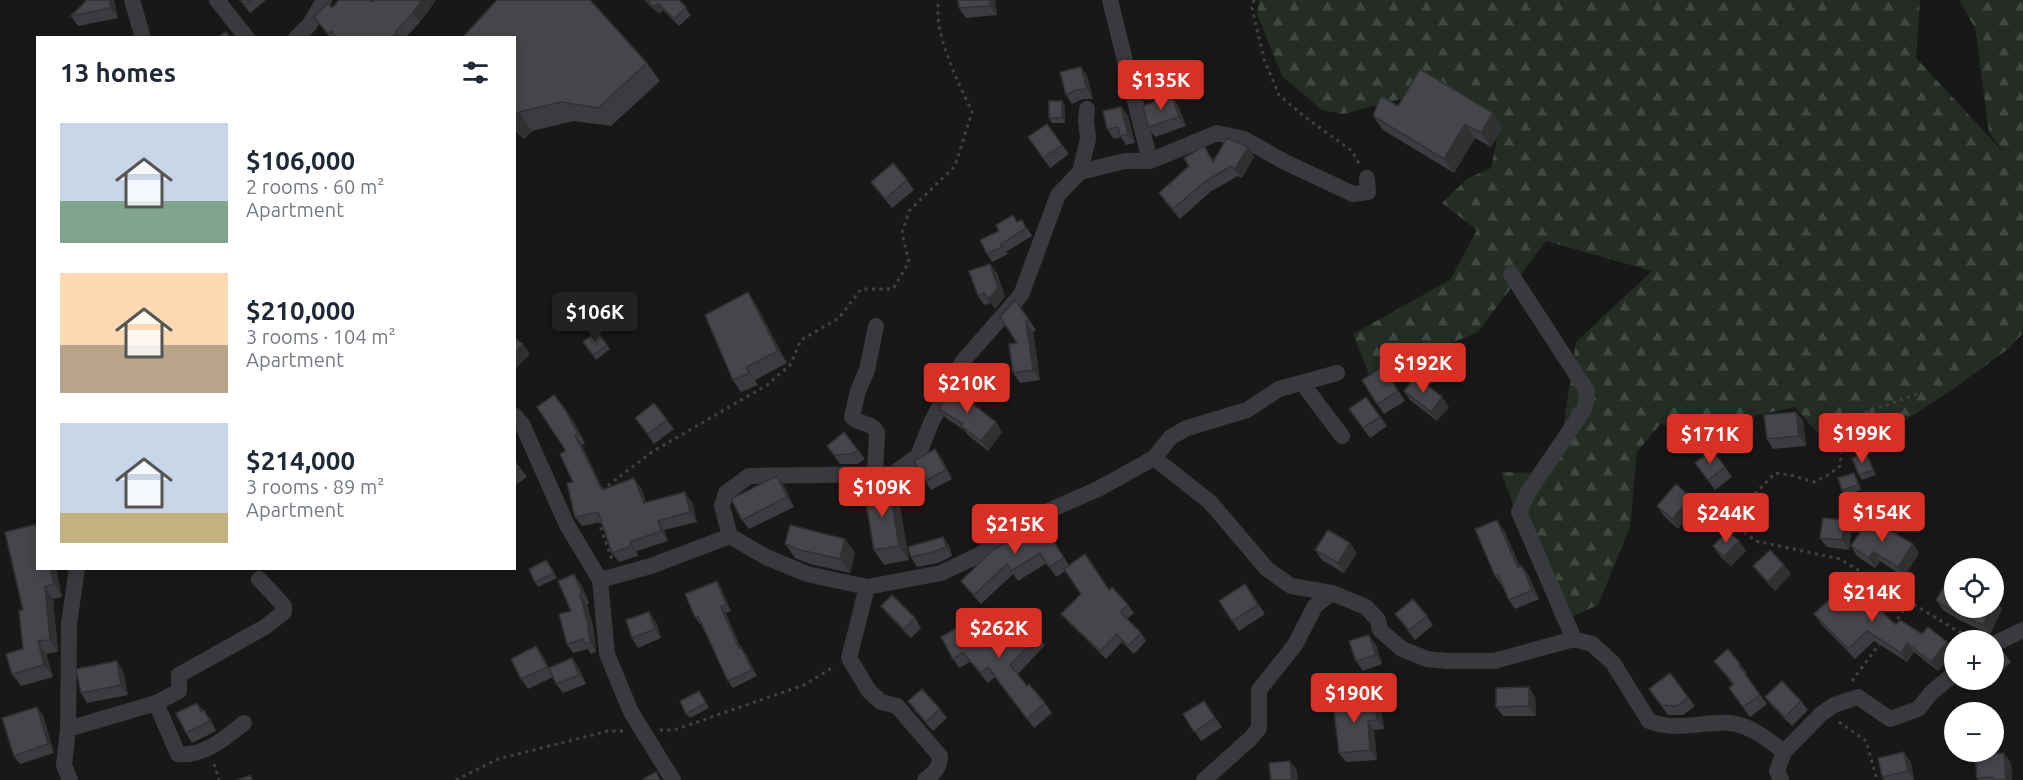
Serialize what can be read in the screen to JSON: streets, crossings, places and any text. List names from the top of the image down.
{
  "page": {
    "heading": "13 homes",
    "price": [
      "$135K",
      "$106K",
      "$192K",
      "$210K",
      "$199K",
      "$171K",
      "$109K",
      "$154K",
      "$244K",
      "$215K",
      "$214K",
      "$262K",
      "$190K"
    ],
    "list": [
      {
        "name": "$106,000",
        "note": "2 rooms · 60 m² · Apartment"
      },
      {
        "name": "$210,000",
        "note": "3 rooms · 104 m² · Apartment"
      },
      {
        "name": "$214,000",
        "note": "3 rooms · 89 m² · Apartment"
      }
    ],
    "map_buttons": ["+", "−"]
  }
}
